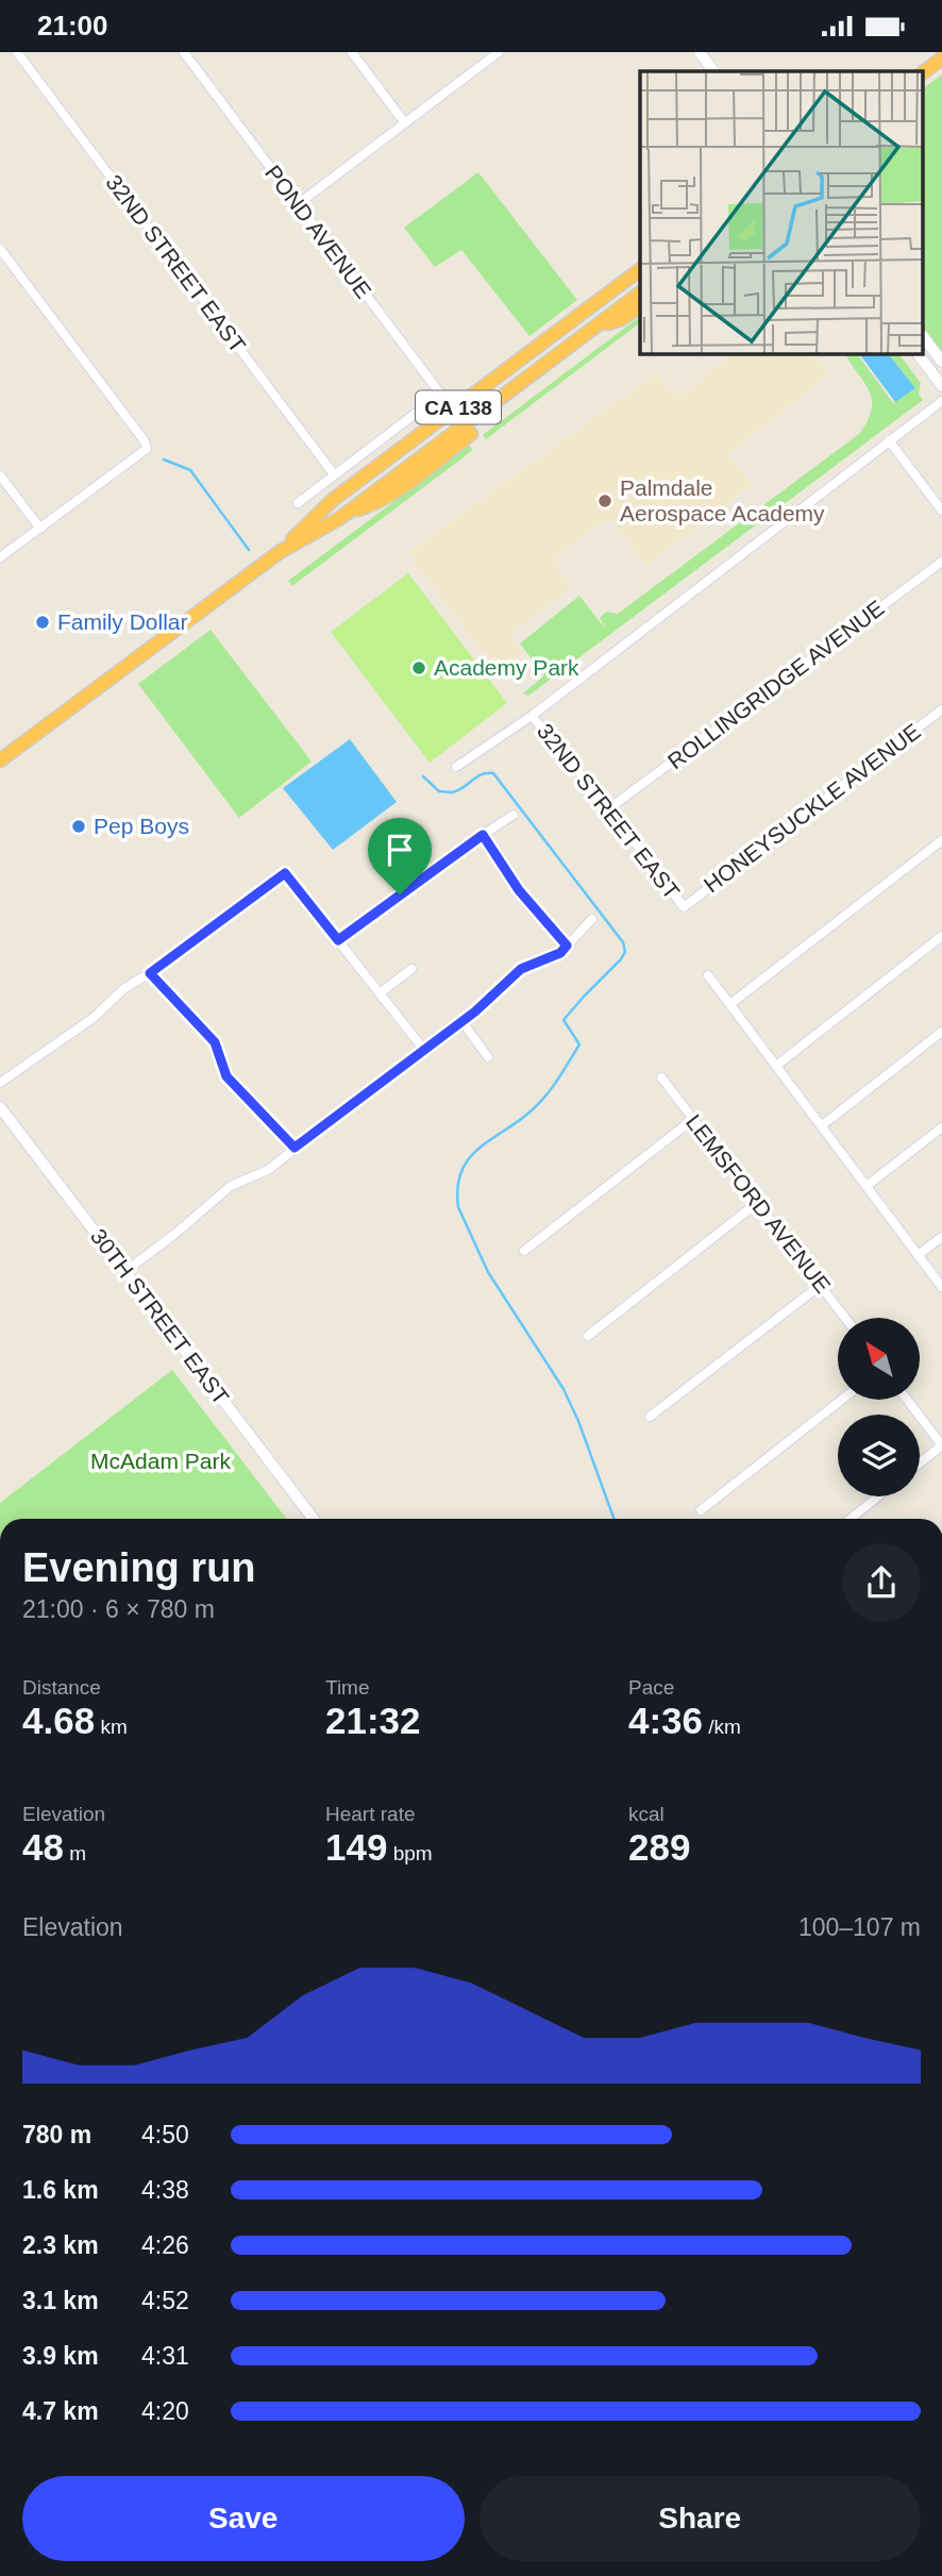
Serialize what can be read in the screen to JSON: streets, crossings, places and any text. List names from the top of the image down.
{
  "streets": {
    "highway": ["CA 138"],
    "street": [
      "POND AVENUE",
      "32ND STREET EAST",
      "ROLLINGRIDGE AVENUE",
      "HONEYSUCKLE AVENUE",
      "LEMSFORD AVENUE",
      "30TH STREET EAST"
    ]
  },
  "crossings": [
    ["POND AVENUE", "CA 138"],
    ["32ND STREET EAST", "ROLLINGRIDGE AVENUE"],
    ["32ND STREET EAST", "HONEYSUCKLE AVENUE"]
  ],
  "parks": ["McAdam Park"],
  "places": [
    "Palmdale Aerospace Academy",
    "Family Dollar",
    "Academy Park",
    "Pep Boys"
  ],
  "north": "top left",
  "page": {
    "status": "21:00",
    "heading": ["Evening run", "21:00 · 6 × 780 m"],
    "stats": [
      ["Distance", "4.68 km"],
      ["Time", "21:32"],
      ["Pace", "4:36 /km"],
      ["Elevation", "48 m"],
      ["Heart rate", "149 bpm"],
      ["kcal", "289"]
    ],
    "chart": ["Elevation", "100–107 m"],
    "list": [
      {
        "name": "780 m",
        "note": "4:50"
      },
      {
        "name": "1.6 km",
        "note": "4:38"
      },
      {
        "name": "2.3 km",
        "note": "4:26"
      },
      {
        "name": "3.1 km",
        "note": "4:52"
      },
      {
        "name": "3.9 km",
        "note": "4:31"
      },
      {
        "name": "4.7 km",
        "note": "4:20"
      }
    ],
    "buttons": ["Save", "Share"]
  }
}
